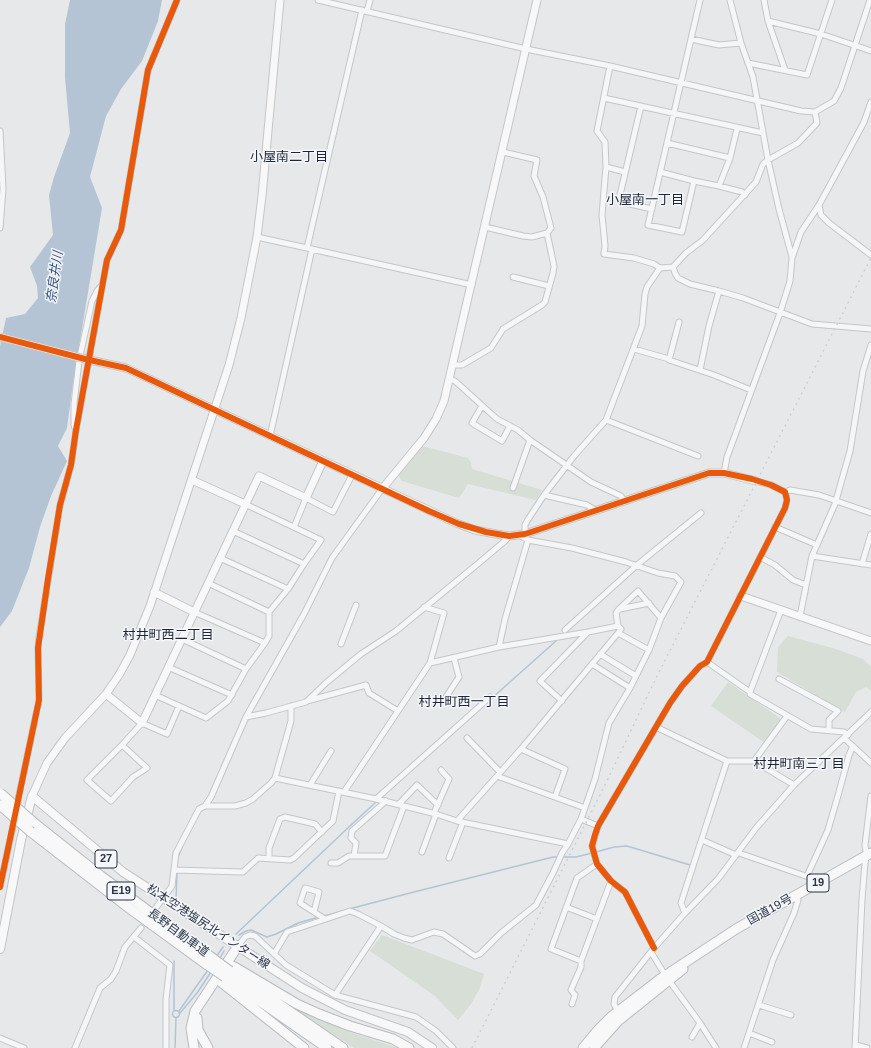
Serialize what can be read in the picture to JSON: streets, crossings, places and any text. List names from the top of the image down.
{
  "streets": {
    "highway": [
      "19",
      "E19",
      "国道19号",
      "長野自動車道"
    ],
    "main road": ["27", "松本空港塩尻北インター線"]
  },
  "crossings": [
    ["E19", "長野自動車道"]
  ],
  "districts": [
    "小屋南二丁目",
    "小屋南一丁目",
    "村井町西二丁目",
    "村井町西一丁目",
    "村井町南三丁目"
  ],
  "water": ["奈良井川"]
}
